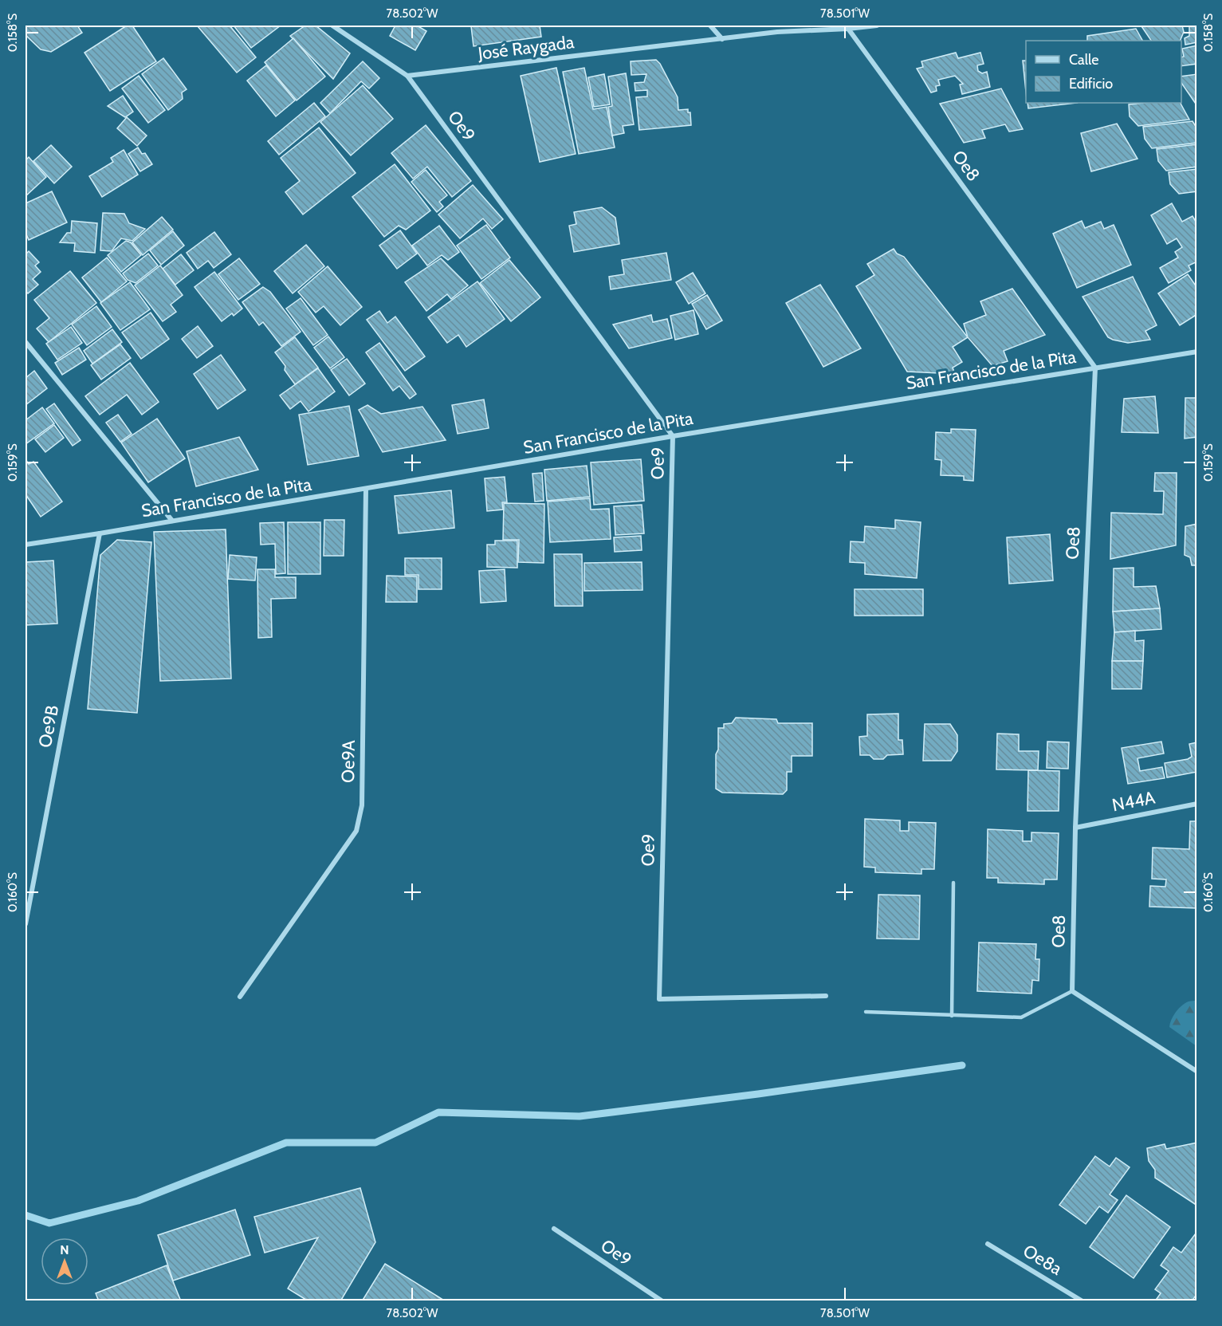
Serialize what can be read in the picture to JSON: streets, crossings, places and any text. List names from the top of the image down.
{
  "streets": {
    "street": [
      "José Raygada",
      "Oe9",
      "Oe8",
      "San Francisco de la Pita",
      "Oe9B",
      "Oe9A",
      "N44A",
      "Oe8a"
    ]
  },
  "crossings": [
    ["José Raygada", "Oe9"],
    ["José Raygada", "Oe8"],
    ["Oe9", "San Francisco de la Pita"],
    ["Oe8", "San Francisco de la Pita"],
    ["Oe8", "N44A"],
    ["San Francisco de la Pita", "Oe9B"],
    ["San Francisco de la Pita", "Oe9A"]
  ],
  "legend": ["Calle", "Edificio"],
  "north": "top",
  "coordinates": [
    "78.502°W",
    "78.501°W",
    "0.158°S",
    "0.159°S",
    "0.160°S"
  ]
}
